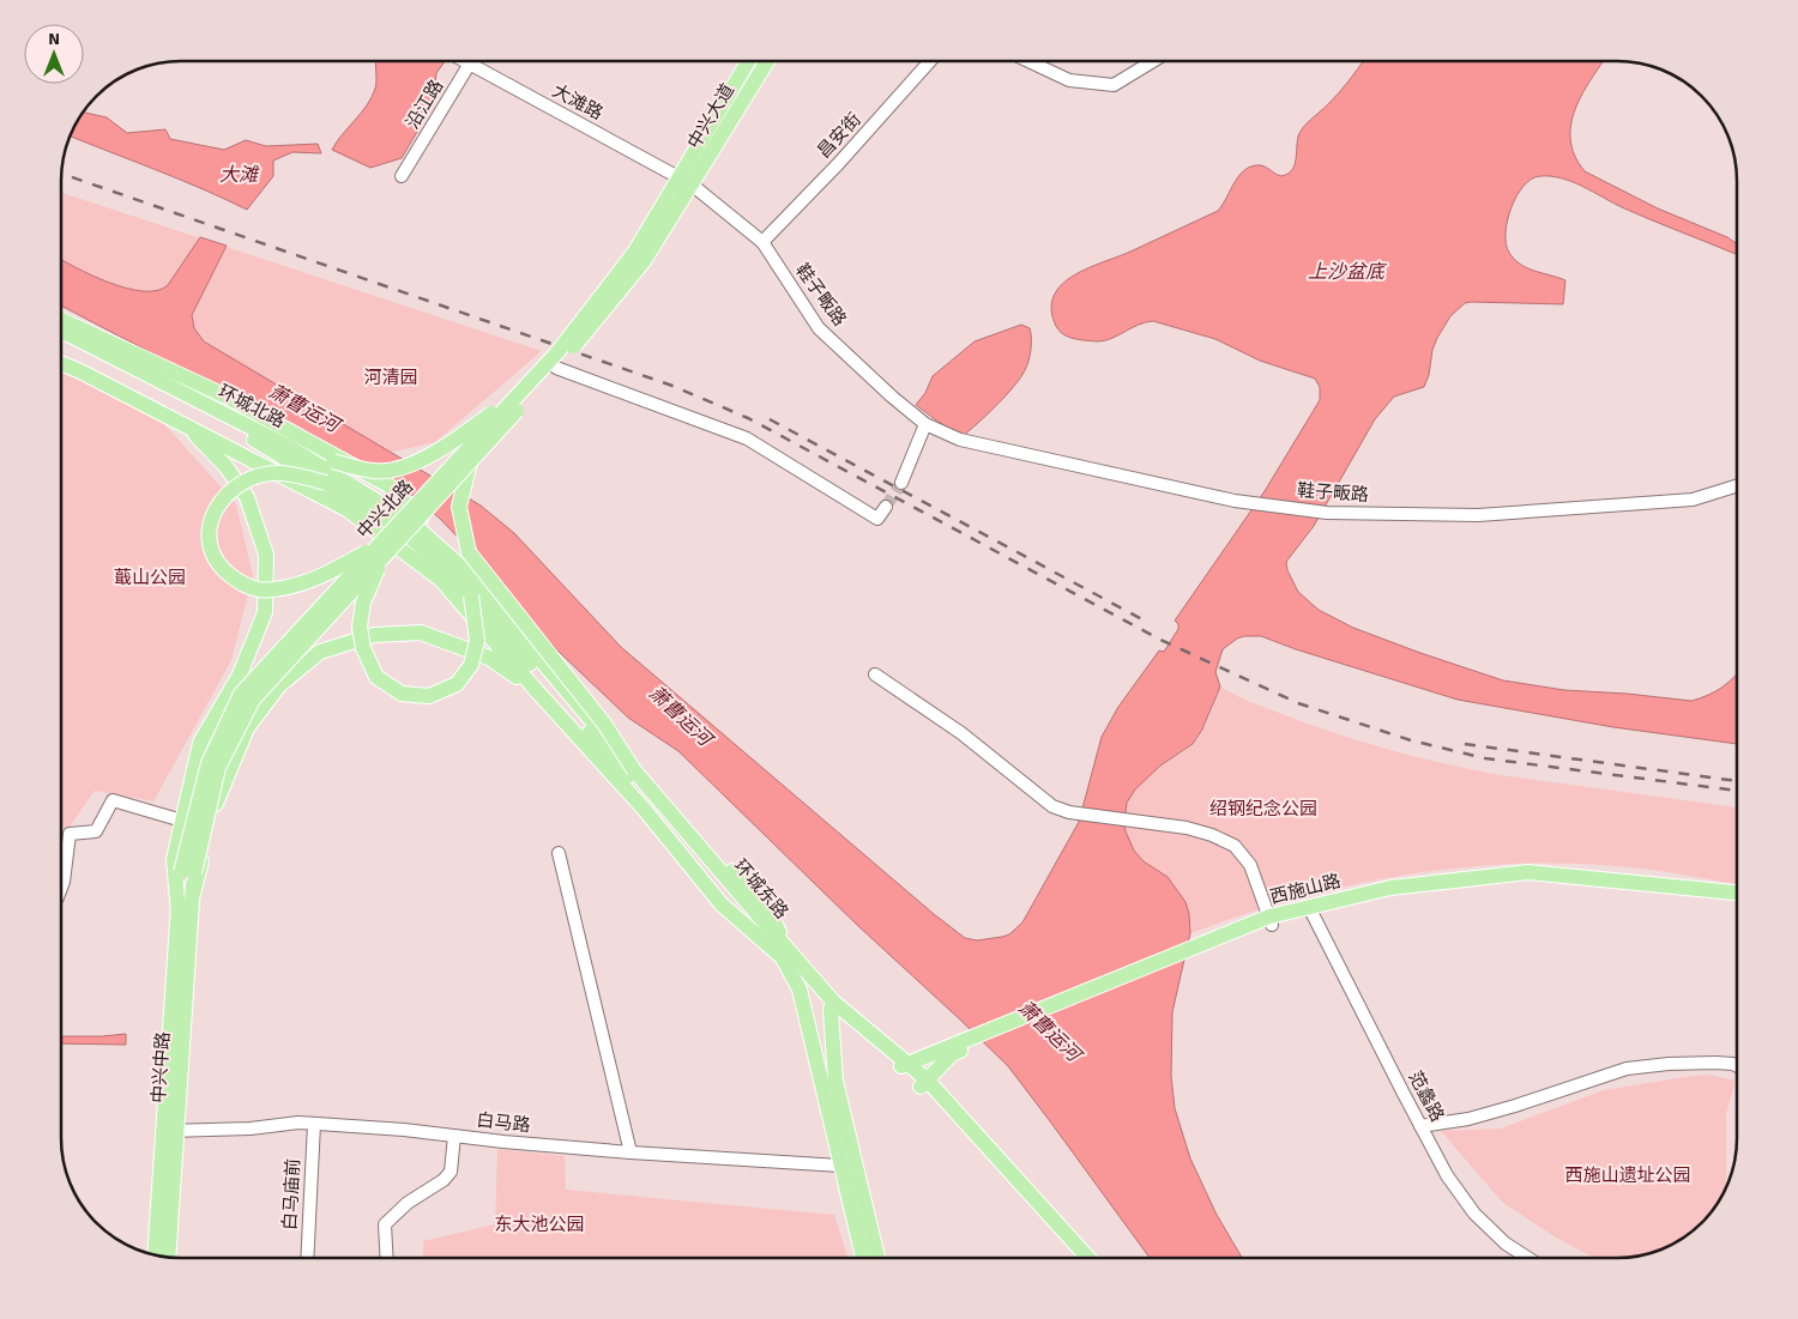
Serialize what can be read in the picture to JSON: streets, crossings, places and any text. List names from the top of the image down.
{
  "streets": {
    "main road": [
      "中兴大道",
      "环城北路",
      "中兴北路",
      "环城东路",
      "西施山路",
      "中兴中路"
    ],
    "street": [
      "大滩路",
      "沿江路",
      "昌安街",
      "鞋子畈路",
      "范蠡路",
      "白马路",
      "白马庙前"
    ]
  },
  "crossings": [
    ["大滩路", "沿江路"],
    ["大滩路", "中兴大道"],
    ["大滩路", "鞋子畈路"],
    ["中兴大道", "鞋子畈路"],
    ["中兴大道", "中兴北路"],
    ["昌安街", "鞋子畈路"],
    ["环城北路", "环城东路"],
    ["中兴北路", "中兴中路"],
    ["环城东路", "西施山路"],
    ["西施山路", "范蠡路"],
    ["中兴中路", "白马路"],
    ["白马路", "白马庙前"]
  ],
  "water": ["大滩", "上沙盆底", "萧曹运河"],
  "parks": [
    "河清园",
    "蕺山公园",
    "绍钢纪念公园",
    "西施山遗址公园",
    "东大池公园"
  ],
  "north": "top"
}
